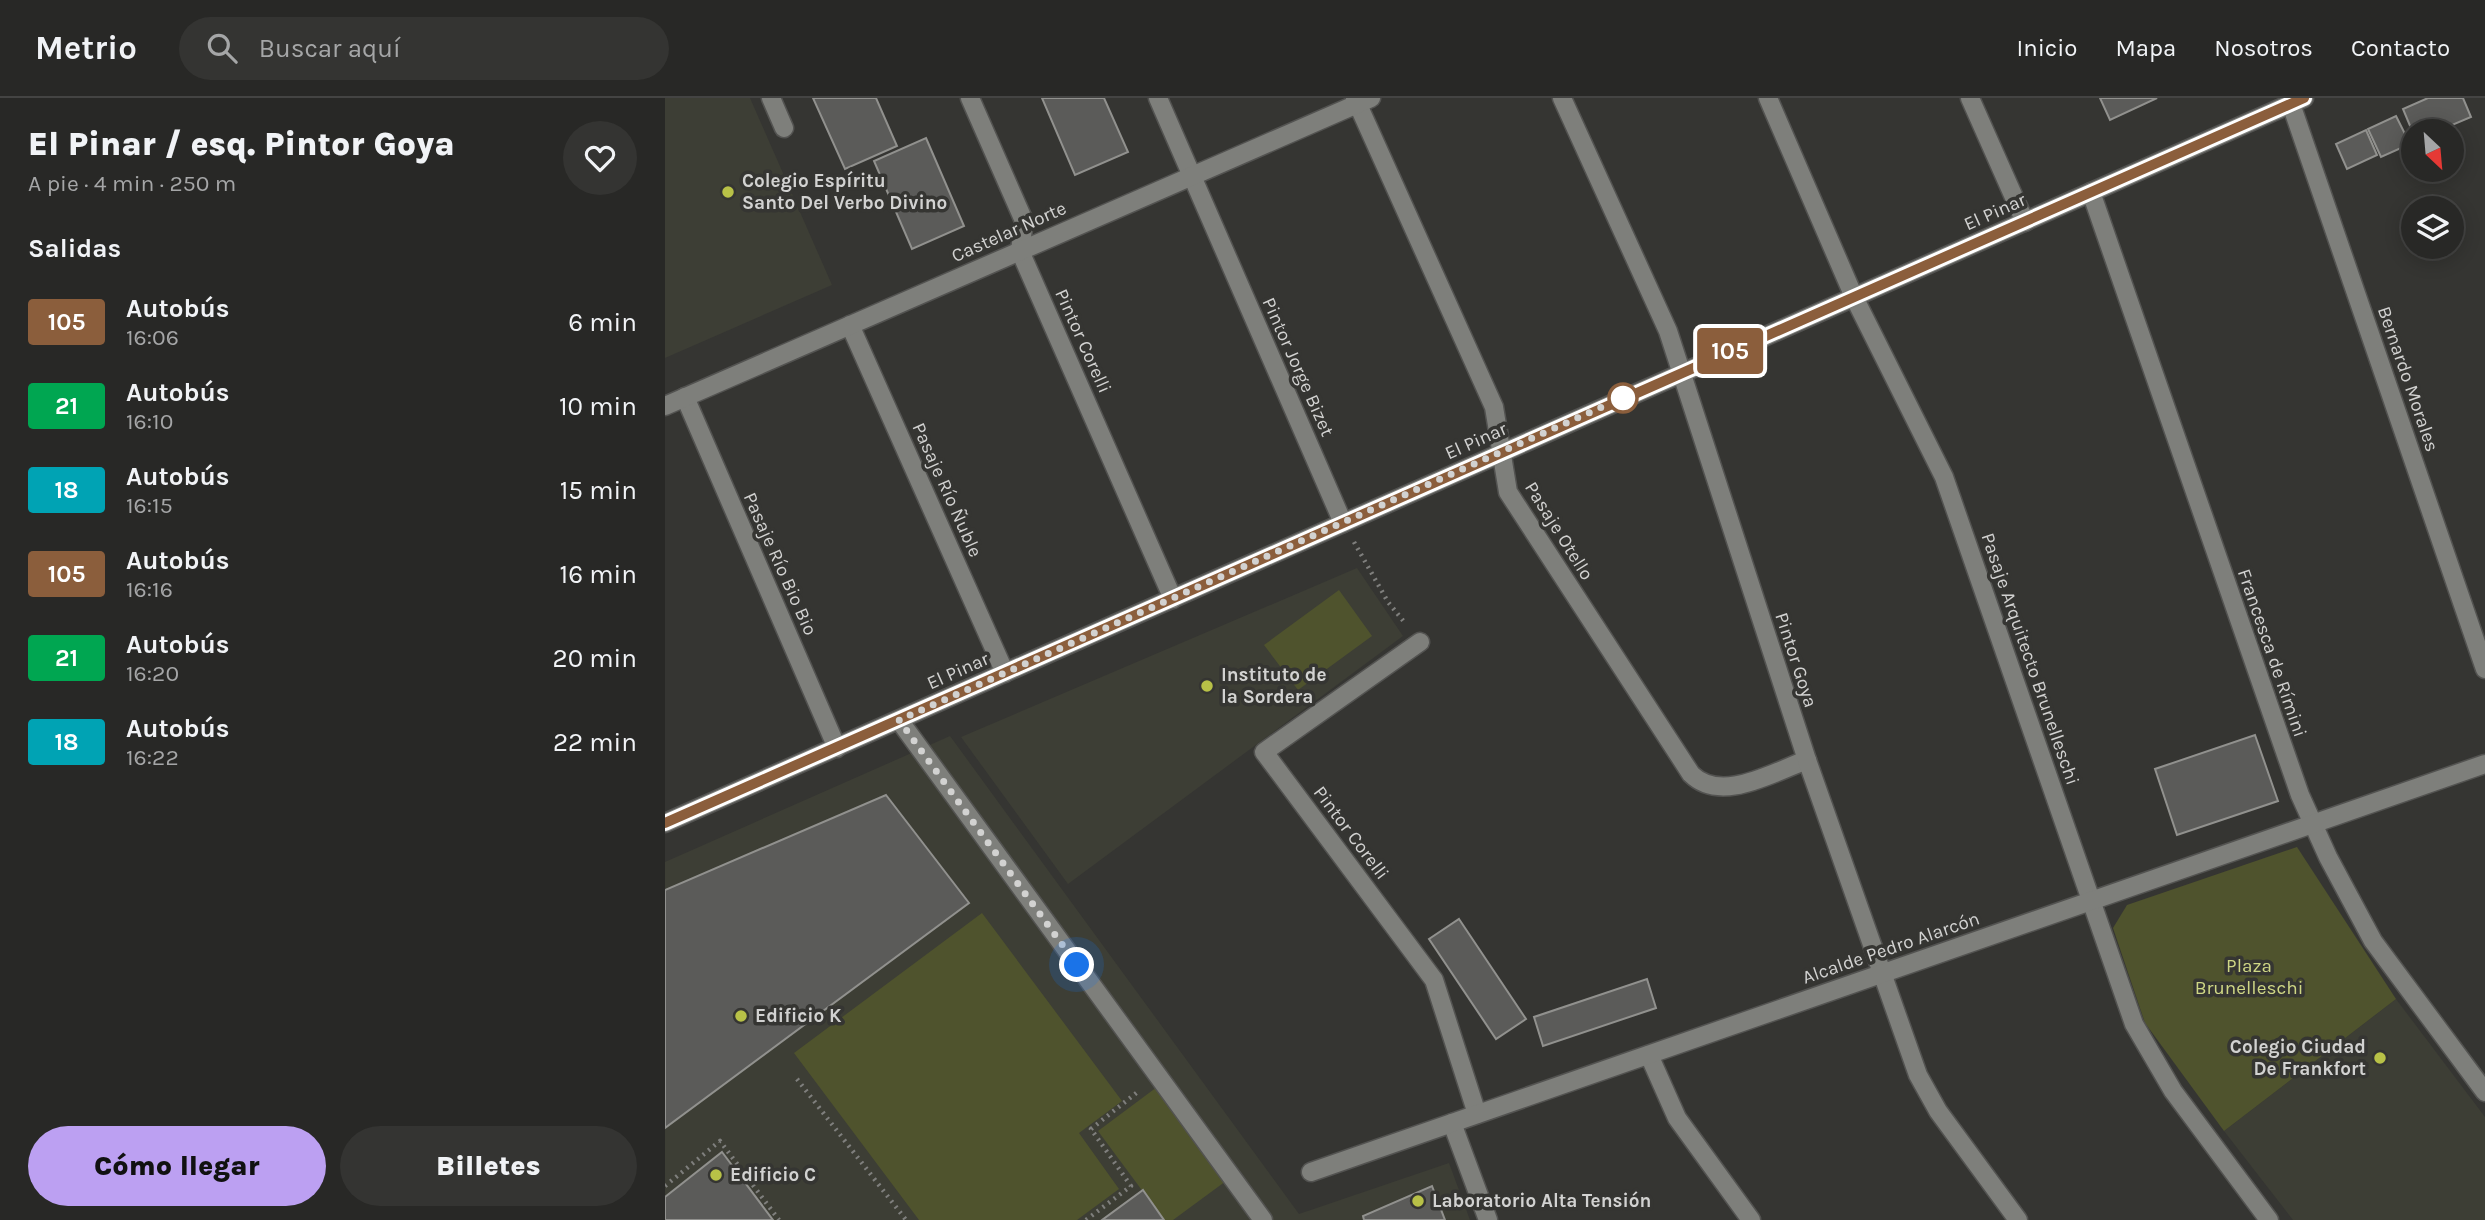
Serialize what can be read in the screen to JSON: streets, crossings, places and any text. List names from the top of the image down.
{
  "streets": {
    "street": [
      "El Pinar",
      "Castelar Norte",
      "Pintor Corelli",
      "Pintor Jorge Bizet",
      "Bernardo Morales",
      "Pasaje Río Ñuble",
      "Pasaje Otello",
      "Pasaje Río Bio Bio",
      "Francesca de Rímini",
      "Pasaje Arquitecto Brunelleschi",
      "Pintor Goya",
      "Alcalde Pedro Alarcón"
    ]
  },
  "crossings": [
    ["El Pinar", "Pintor Corelli"],
    ["El Pinar", "Pintor Jorge Bizet"],
    ["El Pinar", "Bernardo Morales"],
    ["El Pinar", "Pasaje Río Ñuble"],
    ["El Pinar", "Pasaje Otello"],
    ["El Pinar", "Pasaje Río Bio Bio"],
    ["El Pinar", "Francesca de Rímini"],
    ["El Pinar", "Pasaje Arquitecto Brunelleschi"],
    ["El Pinar", "Pintor Goya"],
    ["Castelar Norte", "Pintor Corelli"],
    ["Castelar Norte", "Pintor Jorge Bizet"],
    ["Castelar Norte", "Pasaje Río Ñuble"],
    ["Castelar Norte", "Pasaje Otello"],
    ["Castelar Norte", "Pasaje Río Bio Bio"],
    ["Pintor Corelli", "Alcalde Pedro Alarcón"],
    ["Pasaje Otello", "Pintor Goya"],
    ["Francesca de Rímini", "Alcalde Pedro Alarcón"],
    ["Pasaje Arquitecto Brunelleschi", "Alcalde Pedro Alarcón"],
    ["Pintor Goya", "Alcalde Pedro Alarcón"]
  ],
  "parks": ["Plaza Brunelleschi"],
  "places": [
    "Colegio Espíritu Santo Del Verbo Divino",
    "Instituto de la Sordera",
    "Edificio K",
    "Colegio Ciudad De Frankfort",
    "Edificio C",
    "Laboratorio Alta Tensión"
  ],
  "lines": ["bus line 105"],
  "north": "bottom right",
  "page": {
    "header": "Metrio",
    "search": "Buscar aquí",
    "nav": [
      "Inicio",
      "Mapa",
      "Nosotros",
      "Contacto"
    ],
    "heading": [
      ["El Pinar / esq. Pintor Goya", "A pie · 4 min · 250 m"],
      "Salidas"
    ],
    "on_map": "105",
    "list": [
      {
        "mark": "105",
        "name": "Autobús",
        "note": "16:06",
        "value": "6 min"
      },
      {
        "mark": "21",
        "name": "Autobús",
        "note": "16:10",
        "value": "10 min"
      },
      {
        "mark": "18",
        "name": "Autobús",
        "note": "16:15",
        "value": "15 min"
      },
      {
        "mark": "105",
        "name": "Autobús",
        "note": "16:16",
        "value": "16 min"
      },
      {
        "mark": "21",
        "name": "Autobús",
        "note": "16:20",
        "value": "20 min"
      },
      {
        "mark": "18",
        "name": "Autobús",
        "note": "16:22",
        "value": "22 min"
      }
    ],
    "buttons": ["Cómo llegar", "Billetes"]
  }
}
